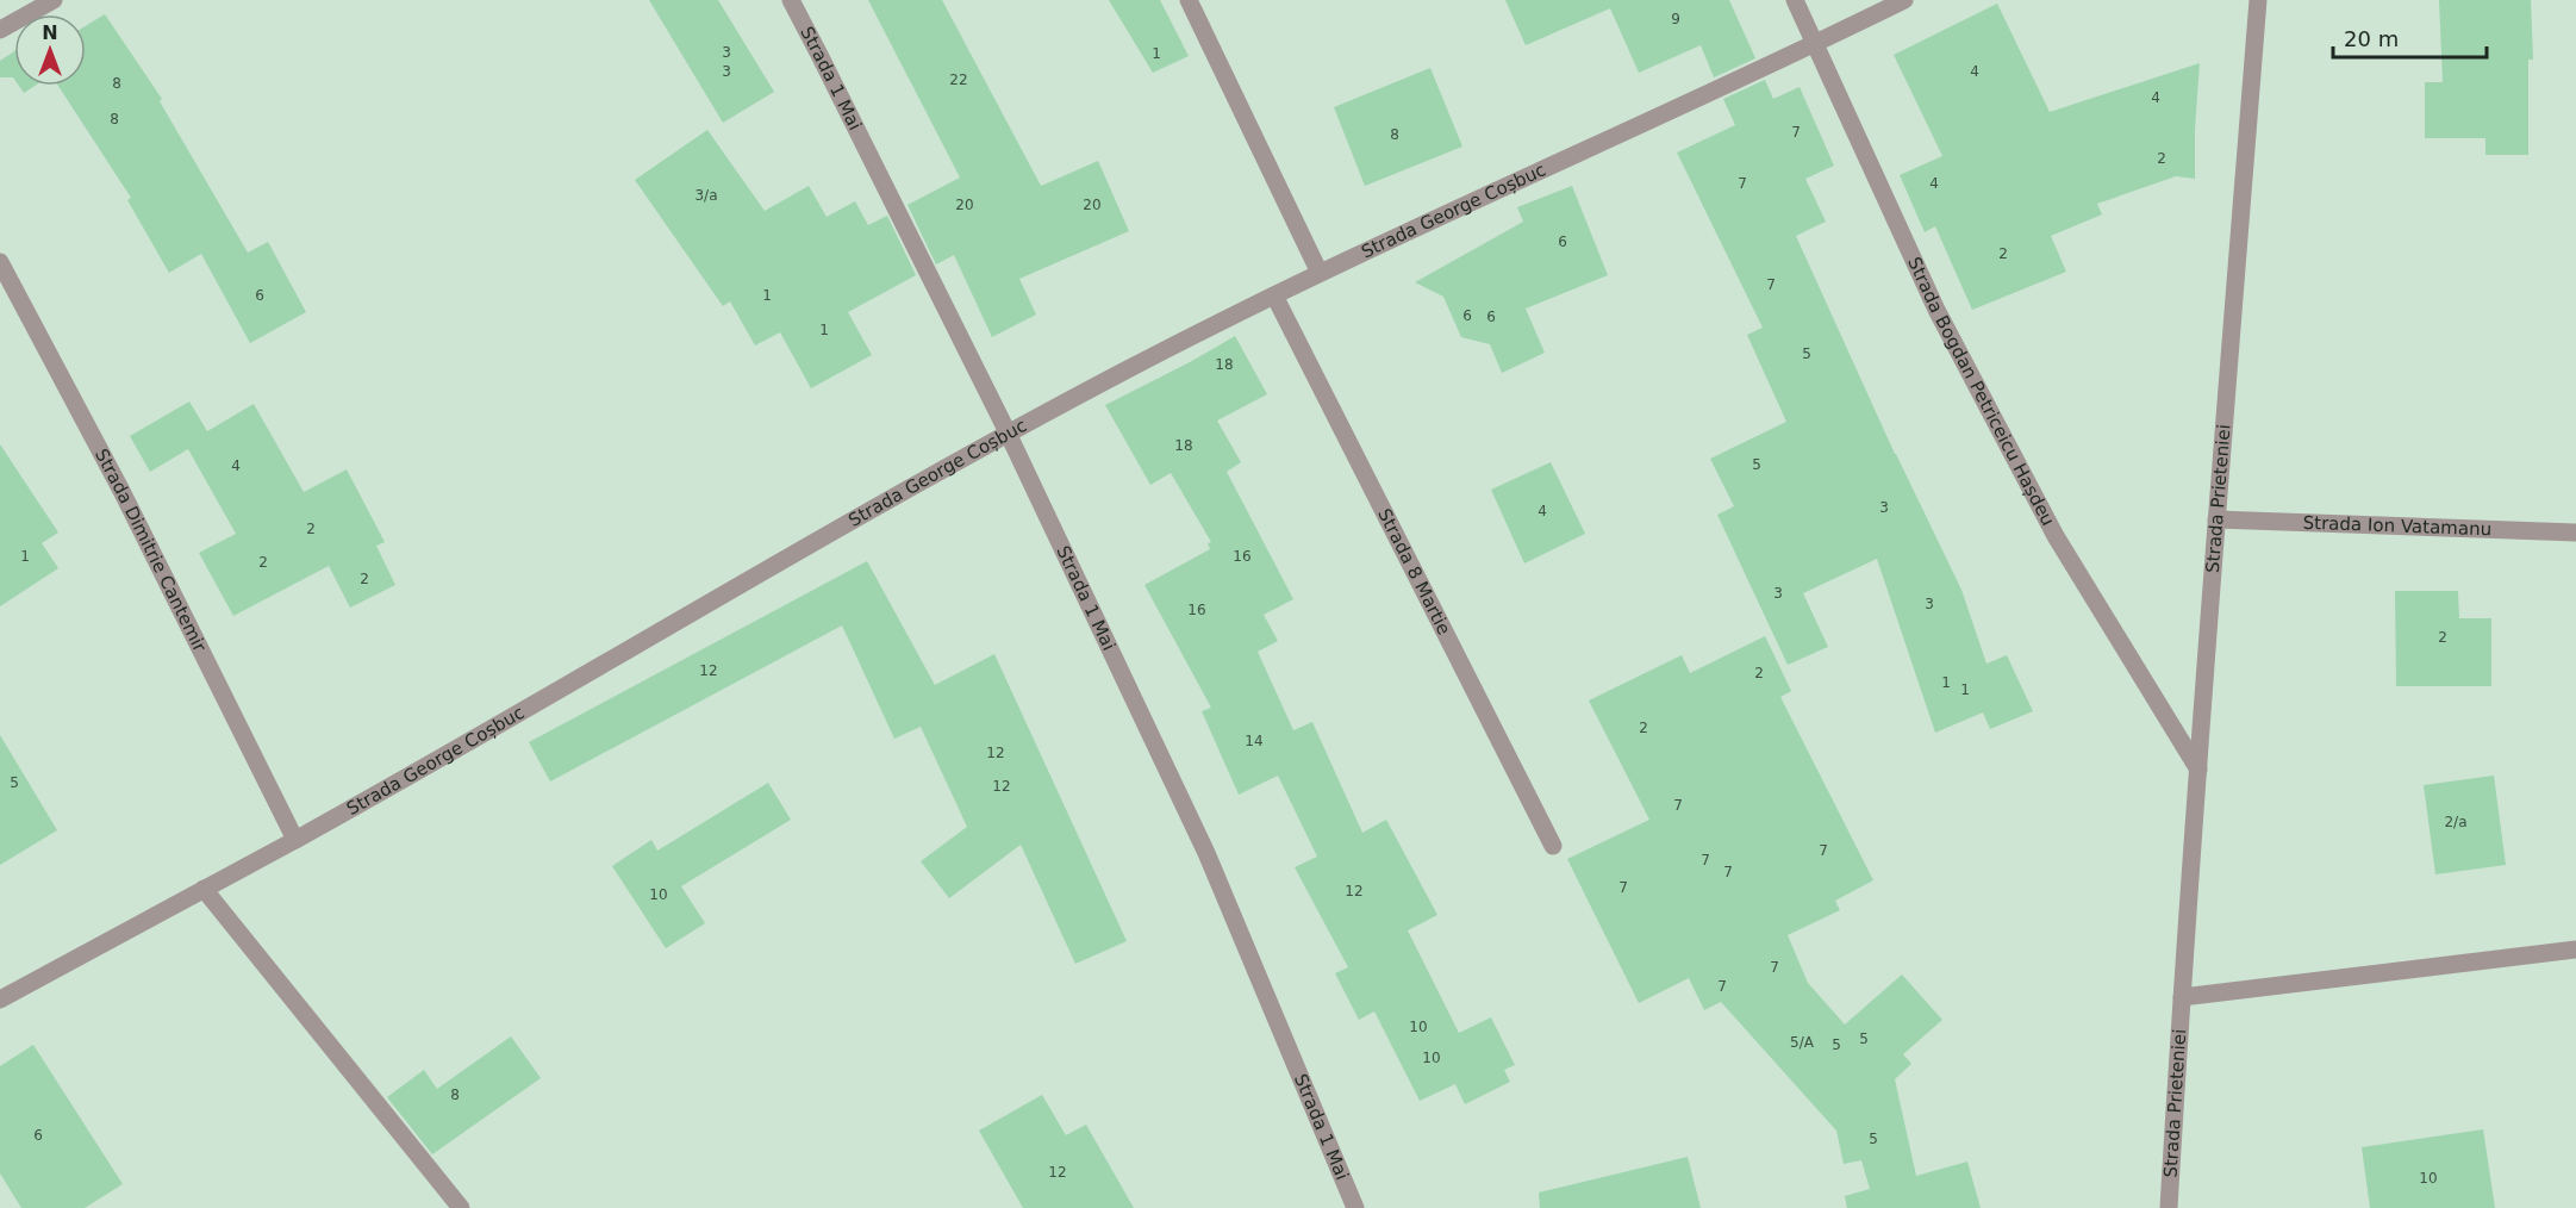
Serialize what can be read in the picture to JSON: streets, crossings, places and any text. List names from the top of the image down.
{
  "streets": {
    "street": [
      "Strada 1 Mai",
      "Strada George Coșbuc",
      "Strada Bogdan Petriceicu Hașdeu",
      "Strada Prieteniei",
      "Strada Ion Vatamanu",
      "Strada Dimitrie Cantemir",
      "Strada 8 Martie"
    ]
  },
  "crossings": [
    ["Strada 1 Mai", "Strada George Coșbuc"],
    ["Strada George Coșbuc", "Strada Bogdan Petriceicu Hașdeu"],
    ["Strada George Coșbuc", "Strada Dimitrie Cantemir"],
    ["Strada George Coșbuc", "Strada 8 Martie"],
    ["Strada Bogdan Petriceicu Hașdeu", "Strada Prieteniei"],
    ["Strada Prieteniei", "Strada Ion Vatamanu"]
  ],
  "house_numbers": [
    "9",
    "3",
    "1",
    "3",
    "4",
    "22",
    "8",
    "4",
    "8",
    "7",
    "8",
    "2",
    "7",
    "4",
    "3/a",
    "20",
    "20",
    "6",
    "2",
    "7",
    "6",
    "1",
    "6",
    "6",
    "1",
    "5",
    "18",
    "18",
    "5",
    "4",
    "3",
    "4",
    "2",
    "1",
    "16",
    "2",
    "2",
    "3",
    "3",
    "16",
    "2",
    "12",
    "2",
    "1",
    "1",
    "2",
    "14",
    "12",
    "5",
    "12",
    "7",
    "2/a",
    "7",
    "7",
    "7",
    "7",
    "12",
    "10",
    "7",
    "7",
    "10",
    "5",
    "5/A",
    "5",
    "10",
    "8",
    "6",
    "5",
    "12",
    "10"
  ],
  "scale_bar": "20 m",
  "north": "top"
}
